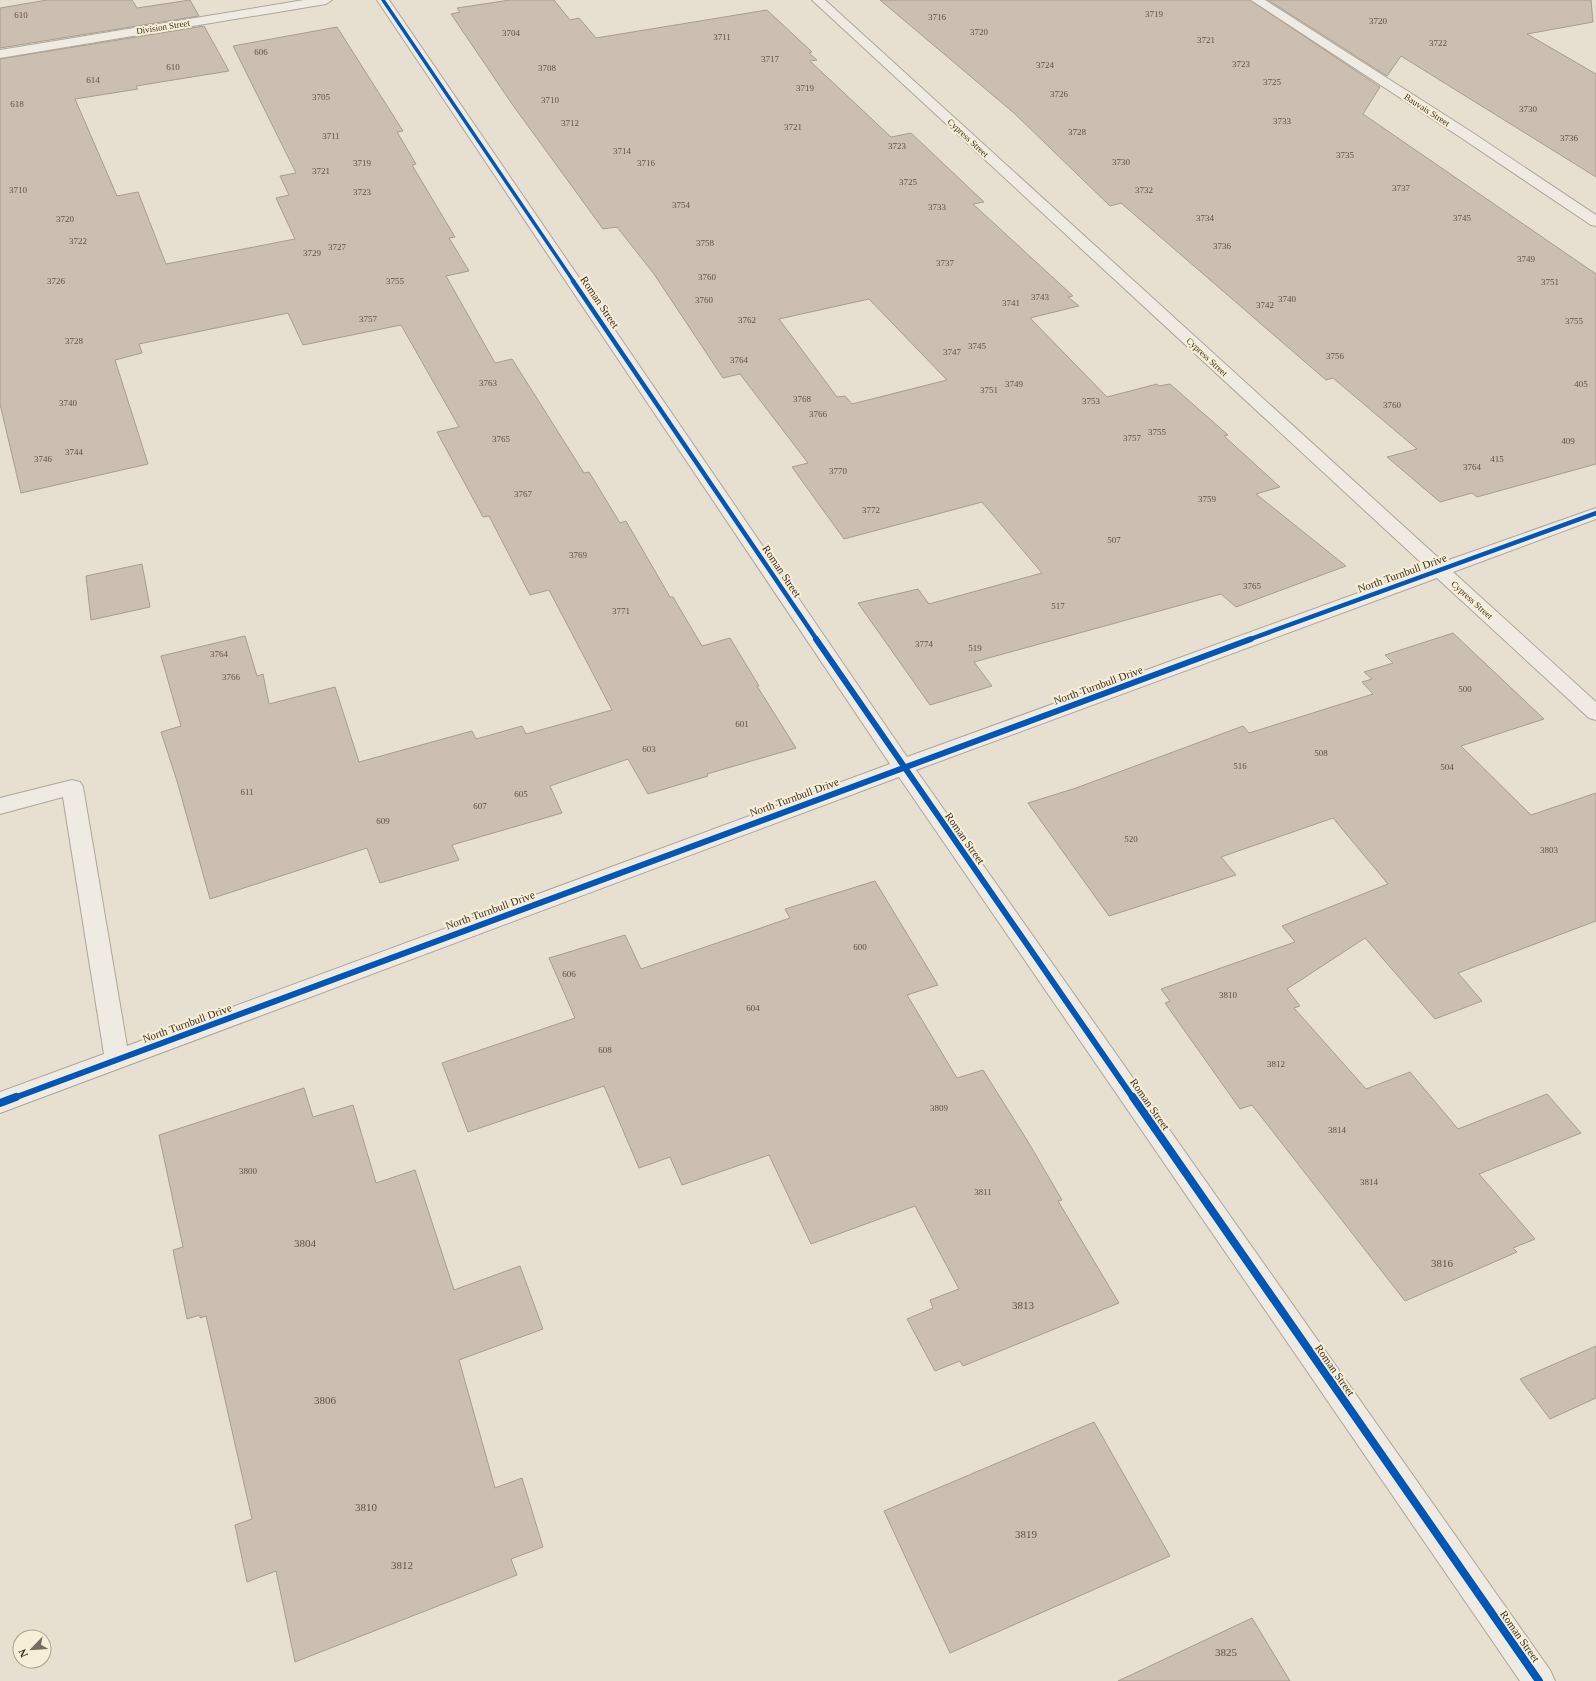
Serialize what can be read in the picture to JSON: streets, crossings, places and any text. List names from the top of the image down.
{
  "streets": {
    "street": [
      "Division Street",
      "Bauvais Street",
      "Cypress Street",
      "Roman Street",
      "North Turnbull Drive"
    ]
  },
  "crossings": [
    ["Cypress Street", "North Turnbull Drive"],
    ["Roman Street", "North Turnbull Drive"]
  ],
  "house_numbers": [
    "3719",
    "610",
    "3716",
    "3720",
    "3720",
    "3704",
    "3711",
    "3721",
    "3722",
    "606",
    "3717",
    "3723",
    "3724",
    "610",
    "3708",
    "614",
    "3725",
    "3719",
    "3726",
    "3705",
    "3710",
    "618",
    "3730",
    "3733",
    "3712",
    "3721",
    "3728",
    "3711",
    "3736",
    "3723",
    "3714",
    "3735",
    "3730",
    "3719",
    "3716",
    "3721",
    "3725",
    "3737",
    "3710",
    "3732",
    "3723",
    "3754",
    "3733",
    "3734",
    "3745",
    "3720",
    "3722",
    "3758",
    "3736",
    "3727",
    "3729",
    "3749",
    "3737",
    "3760",
    "3726",
    "3755",
    "3751",
    "3743",
    "3740",
    "3760",
    "3741",
    "3742",
    "3757",
    "3762",
    "3755",
    "3728",
    "3745",
    "3747",
    "3756",
    "3764",
    "3763",
    "3749",
    "405",
    "3751",
    "3768",
    "3753",
    "3740",
    "3760",
    "3766",
    "3755",
    "3757",
    "3765",
    "409",
    "3744",
    "3746",
    "415",
    "3764",
    "3770",
    "3767",
    "3759",
    "3772",
    "507",
    "3769",
    "3765",
    "517",
    "3771",
    "3774",
    "519",
    "3764",
    "3766",
    "500",
    "601",
    "603",
    "508",
    "516",
    "504",
    "611",
    "605",
    "607",
    "609",
    "520",
    "3803",
    "600",
    "606",
    "3810",
    "604",
    "608",
    "3812",
    "3809",
    "3814",
    "3800",
    "3814",
    "3811",
    "3804",
    "3816",
    "3813",
    "3806",
    "3810",
    "3819",
    "3812",
    "3825"
  ],
  "north": "bottom left"
}
